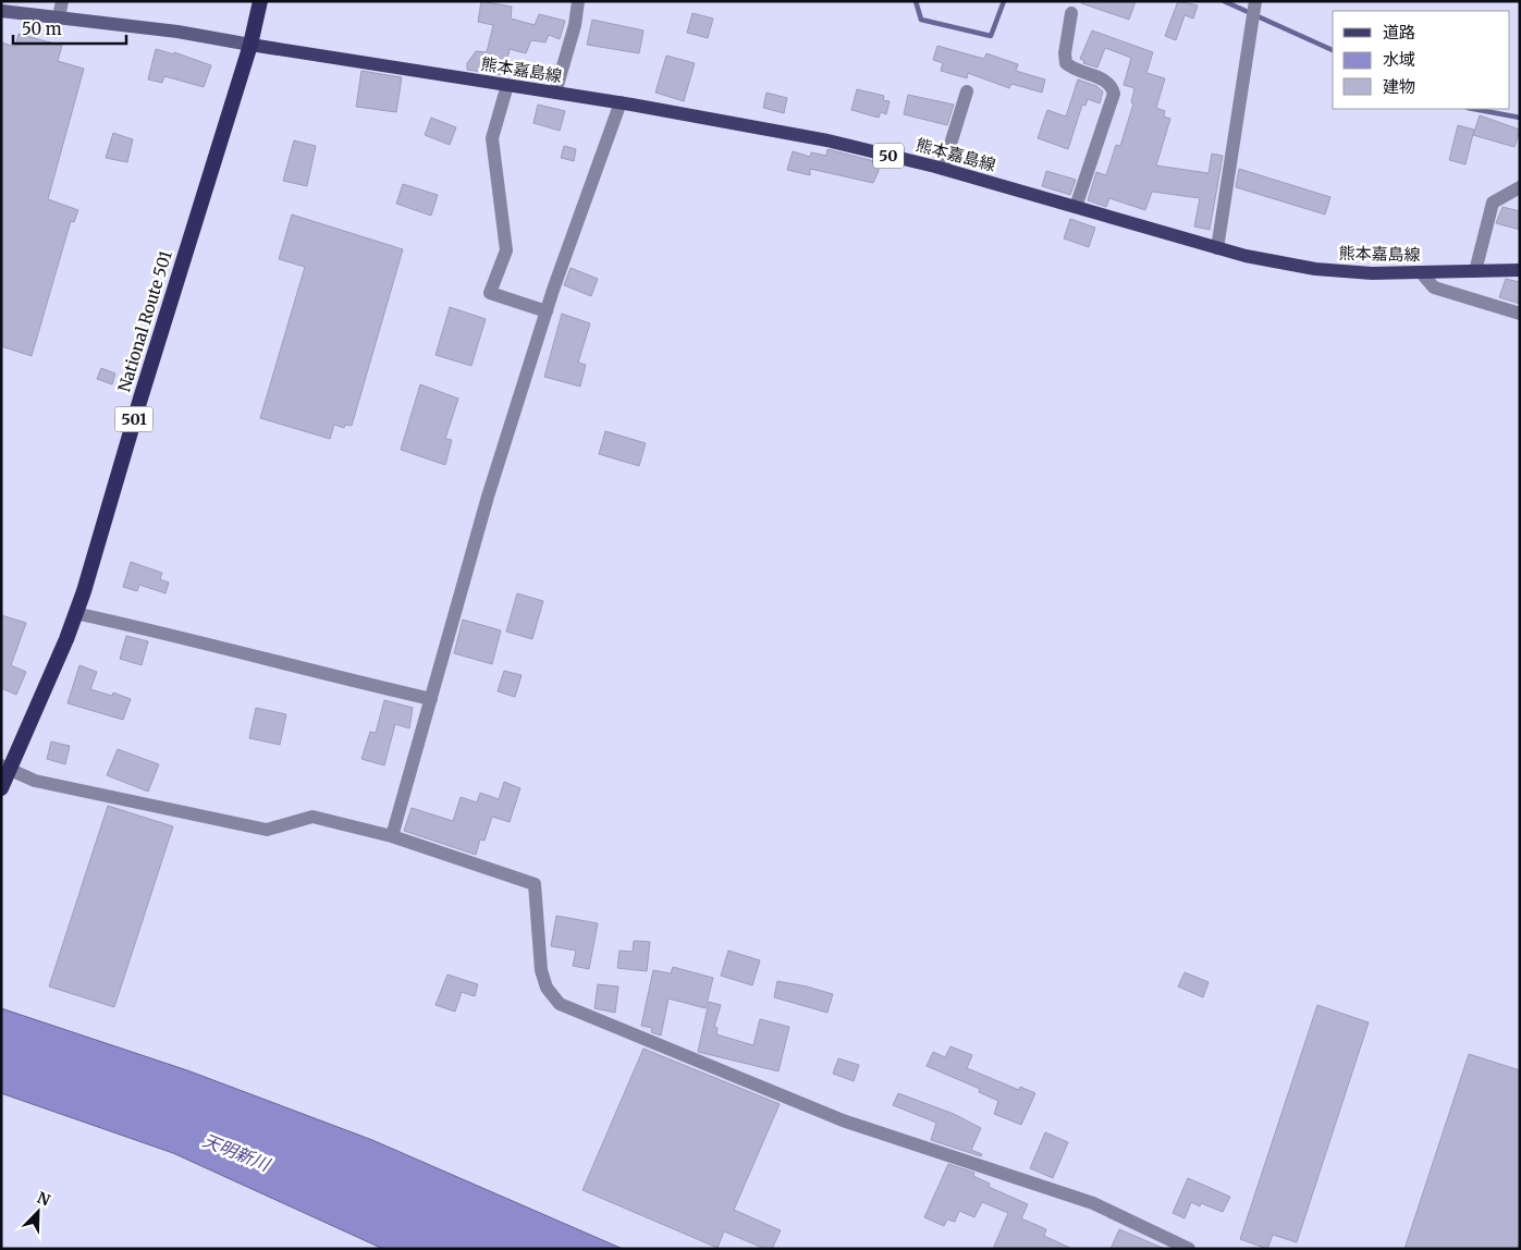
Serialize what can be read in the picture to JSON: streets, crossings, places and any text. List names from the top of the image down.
{
  "streets": {
    "highway": ["National Route 501", "501"],
    "main road": ["熊本嘉島線", "50"]
  },
  "crossings": [
    ["熊本嘉島線", "National Route 501"],
    ["熊本嘉島線", "501"],
    ["National Route 501", "501"]
  ],
  "water": ["天明新川"],
  "legend": ["道路", "水域", "建物"],
  "scale_bar": "50 m",
  "north": "top right"
}
